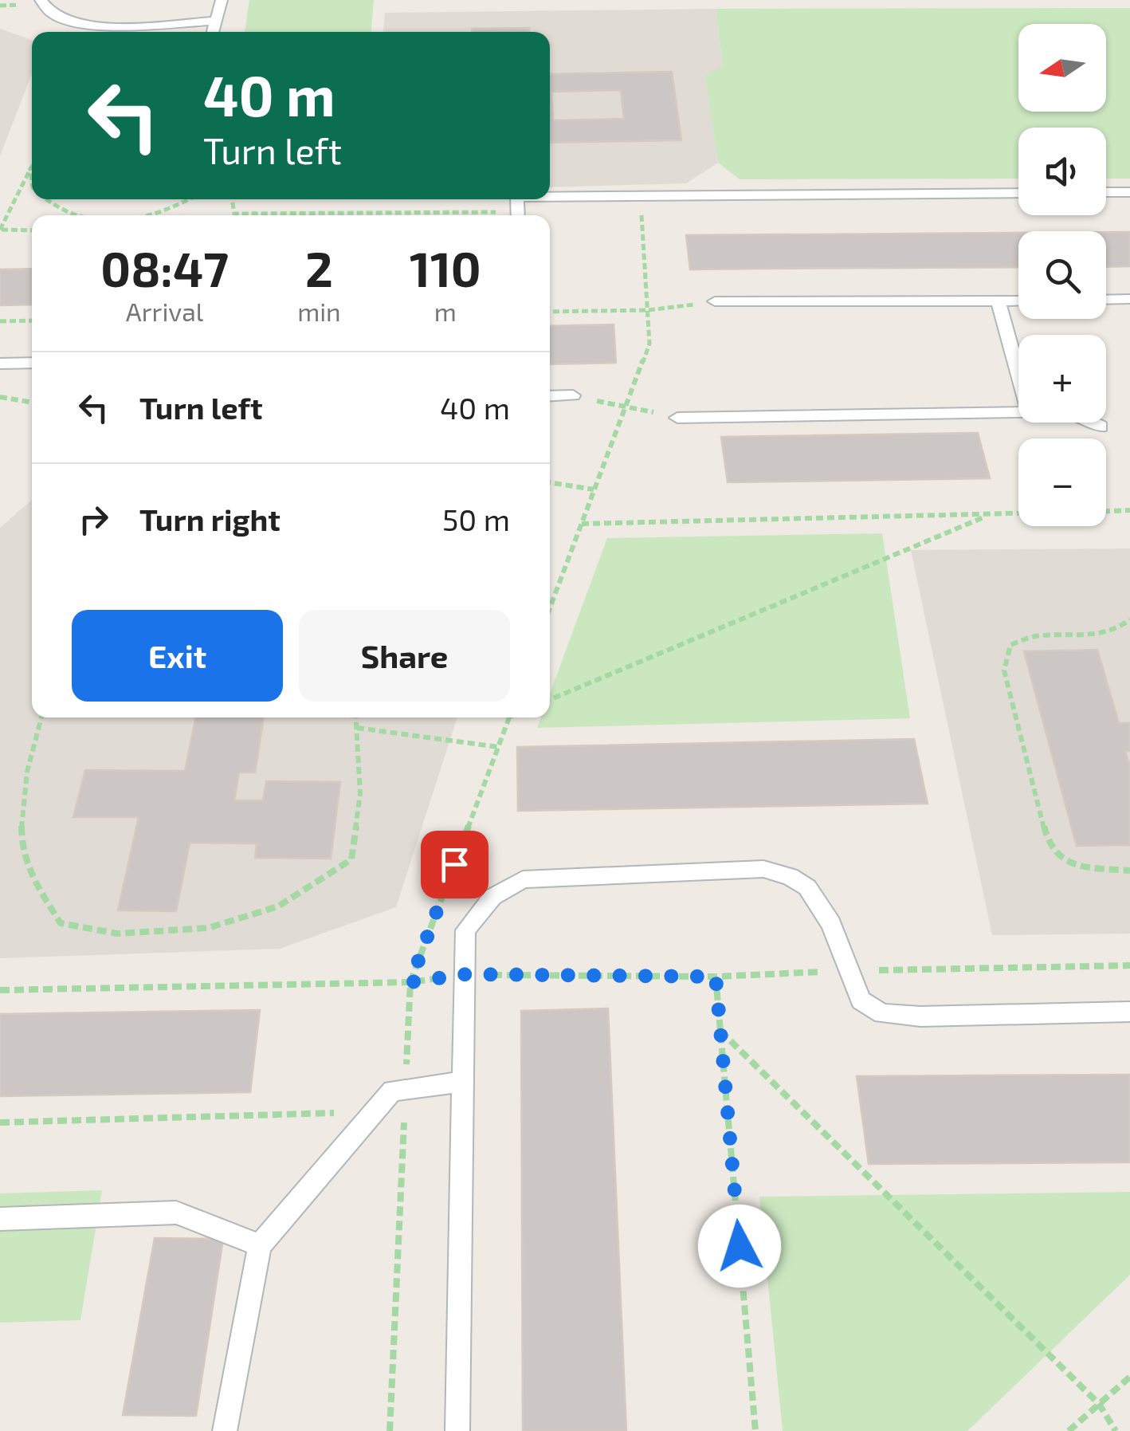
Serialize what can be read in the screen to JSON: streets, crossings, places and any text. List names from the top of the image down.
{
  "north": "left",
  "page": {
    "map_buttons": ["+", "−"],
    "turn": ["40 m", "Turn left"],
    "eta": [
      "08:47",
      "Arrival",
      "2",
      "min",
      "110",
      "m"
    ],
    "list": [
      {
        "name": "Turn left",
        "value": "40 m"
      },
      {
        "name": "Turn right",
        "value": "50 m"
      }
    ],
    "buttons": ["Exit", "Share"]
  }
}
